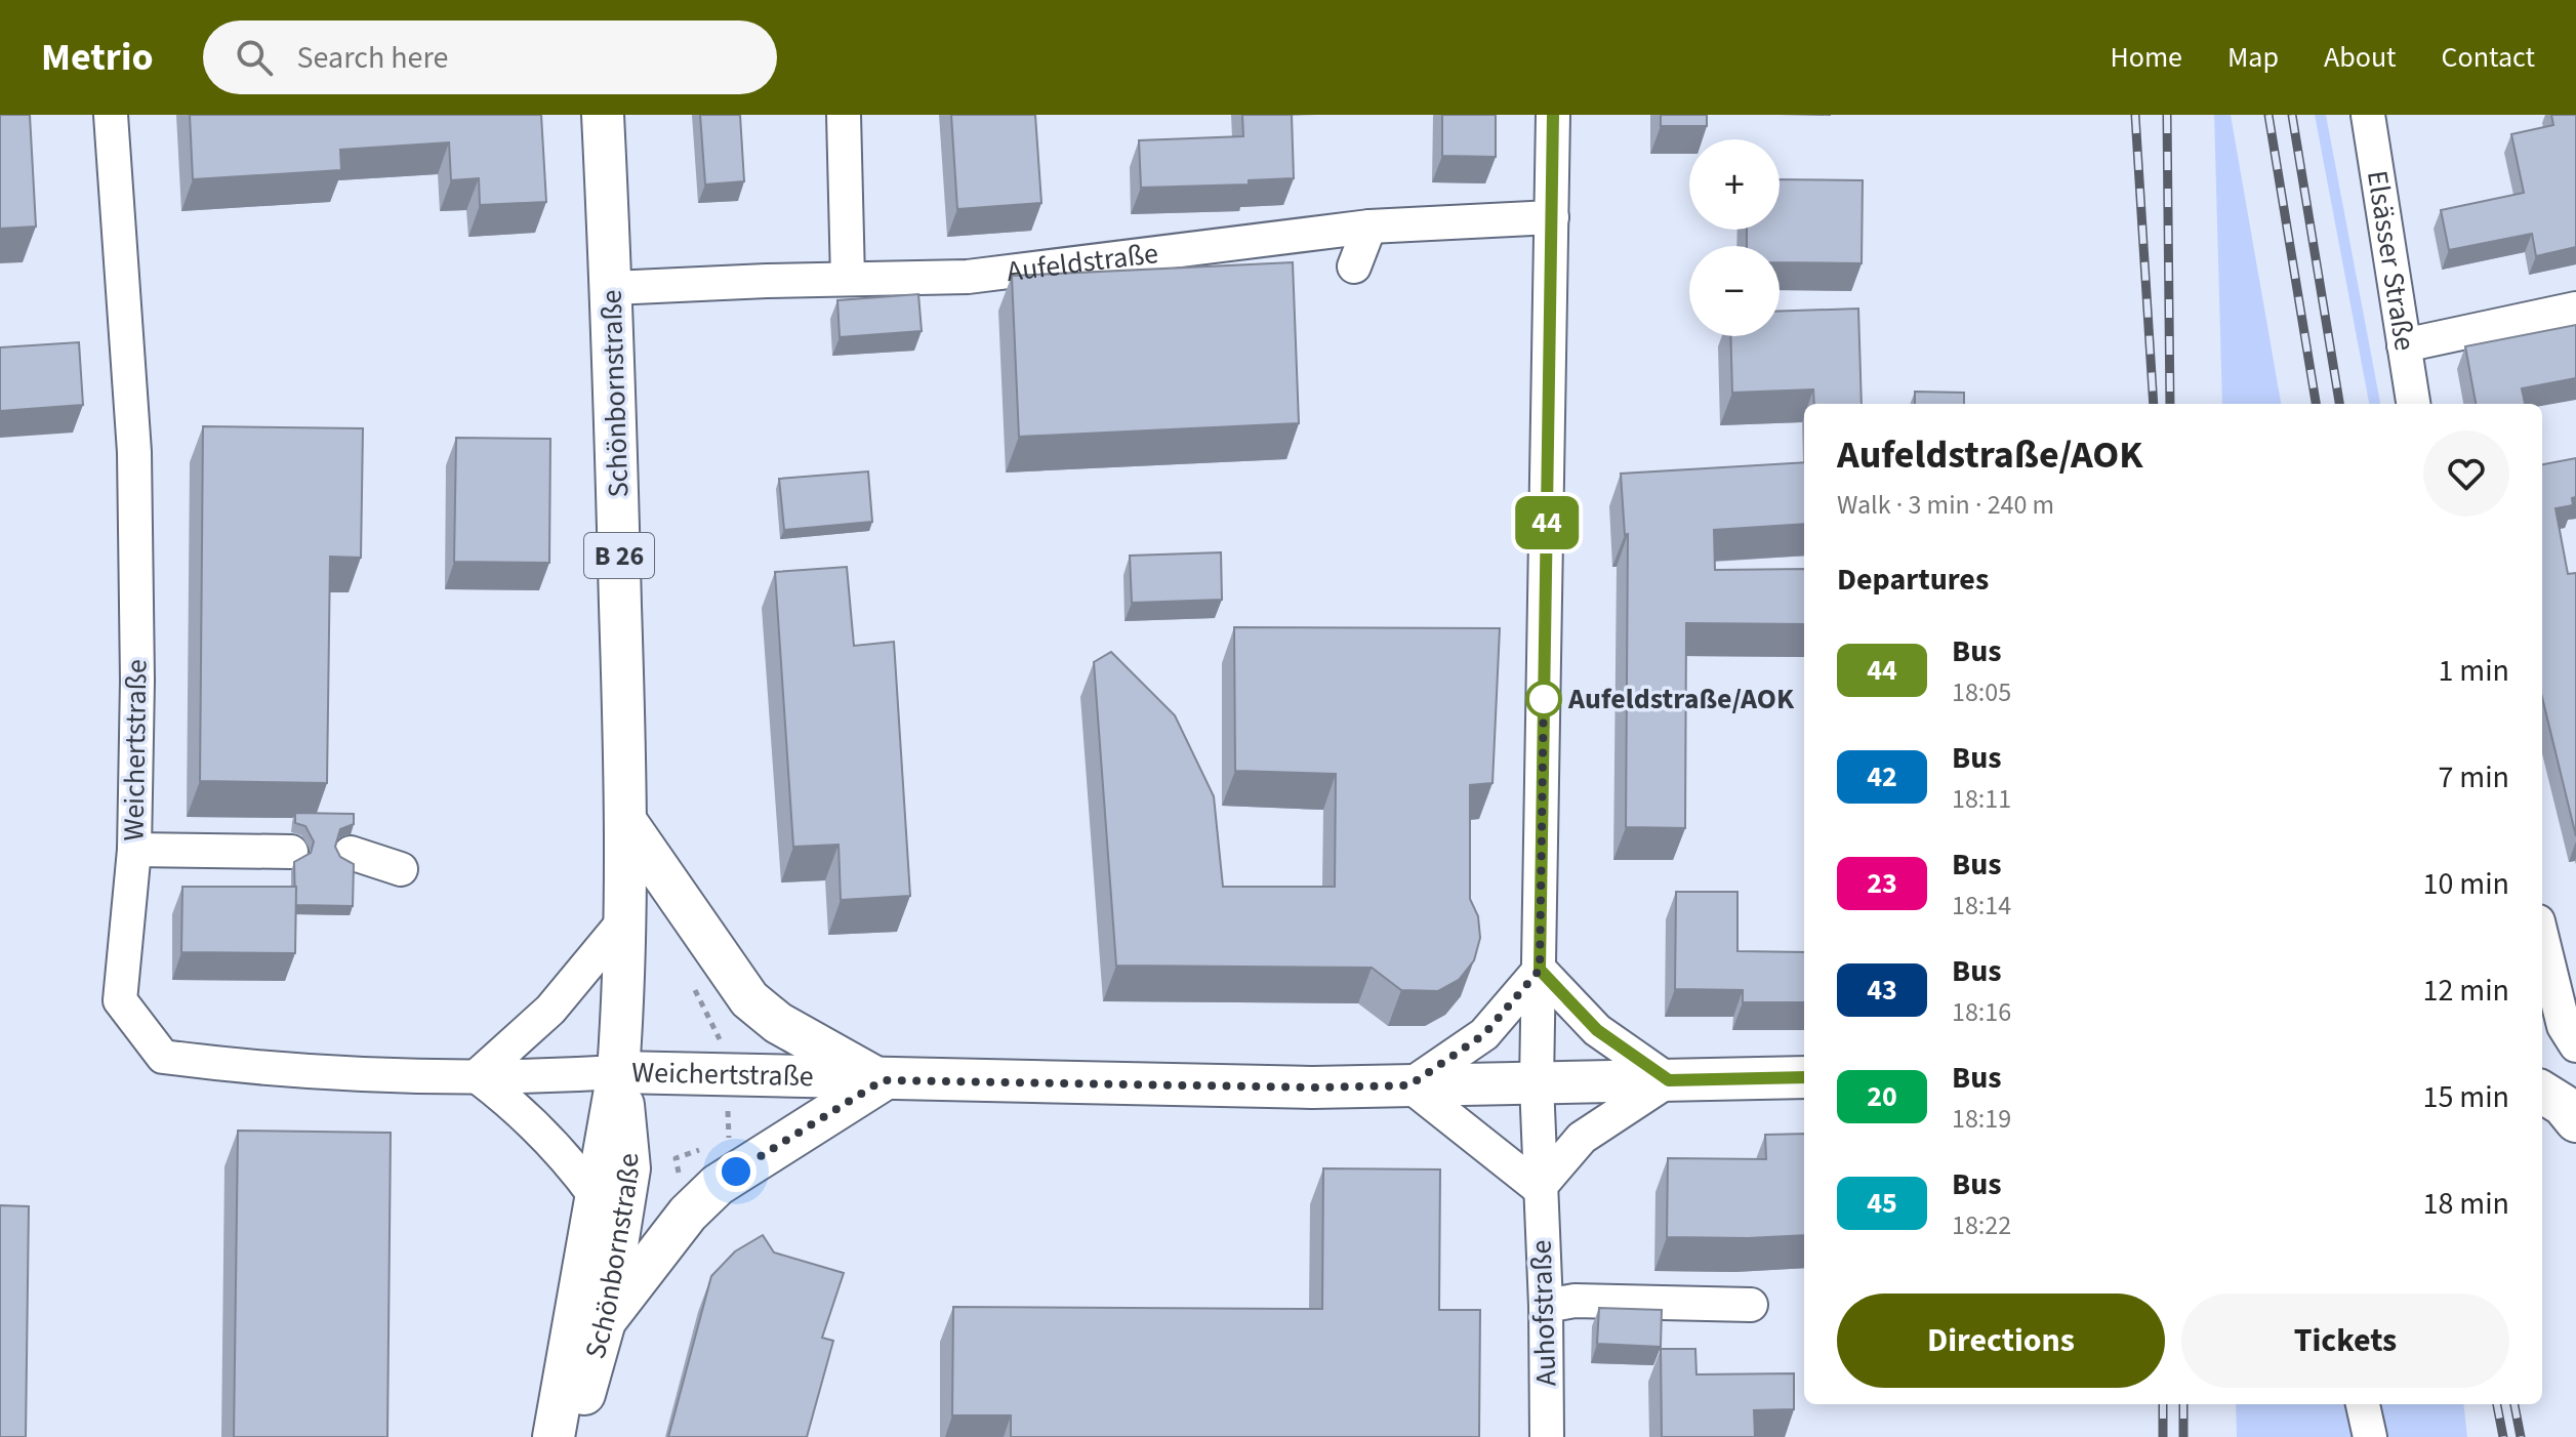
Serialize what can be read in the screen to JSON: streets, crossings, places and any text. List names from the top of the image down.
{
  "streets": {
    "main road": ["Schönbornstraße", "B 26", "Weichertstraße"],
    "street": ["Elsässer Straße", "Aufeldstraße", "Auhofstraße"]
  },
  "crossings": [
    ["Aufeldstraße", "Schönbornstraße"],
    ["Aufeldstraße", "Auhofstraße"],
    ["Schönbornstraße", "Weichertstraße"],
    ["Weichertstraße", "Auhofstraße"]
  ],
  "places": ["Aufeldstraße/AOK"],
  "lines": ["bus line 44"],
  "page": {
    "header": "Metrio",
    "search": "Search here",
    "nav": [
      "Home",
      "Map",
      "About",
      "Contact"
    ],
    "on_map": "44",
    "map_buttons": ["+", "−"],
    "heading": [
      ["Aufeldstraße/AOK", "Walk · 3 min · 240 m"],
      "Departures"
    ],
    "list": [
      {
        "mark": "44",
        "name": "Bus",
        "note": "18:05",
        "value": "1 min"
      },
      {
        "mark": "42",
        "name": "Bus",
        "note": "18:11",
        "value": "7 min"
      },
      {
        "mark": "23",
        "name": "Bus",
        "note": "18:14",
        "value": "10 min"
      },
      {
        "mark": "43",
        "name": "Bus",
        "note": "18:16",
        "value": "12 min"
      },
      {
        "mark": "20",
        "name": "Bus",
        "note": "18:19",
        "value": "15 min"
      },
      {
        "mark": "45",
        "name": "Bus",
        "note": "18:22",
        "value": "18 min"
      }
    ],
    "buttons": ["Directions", "Tickets"]
  }
}
